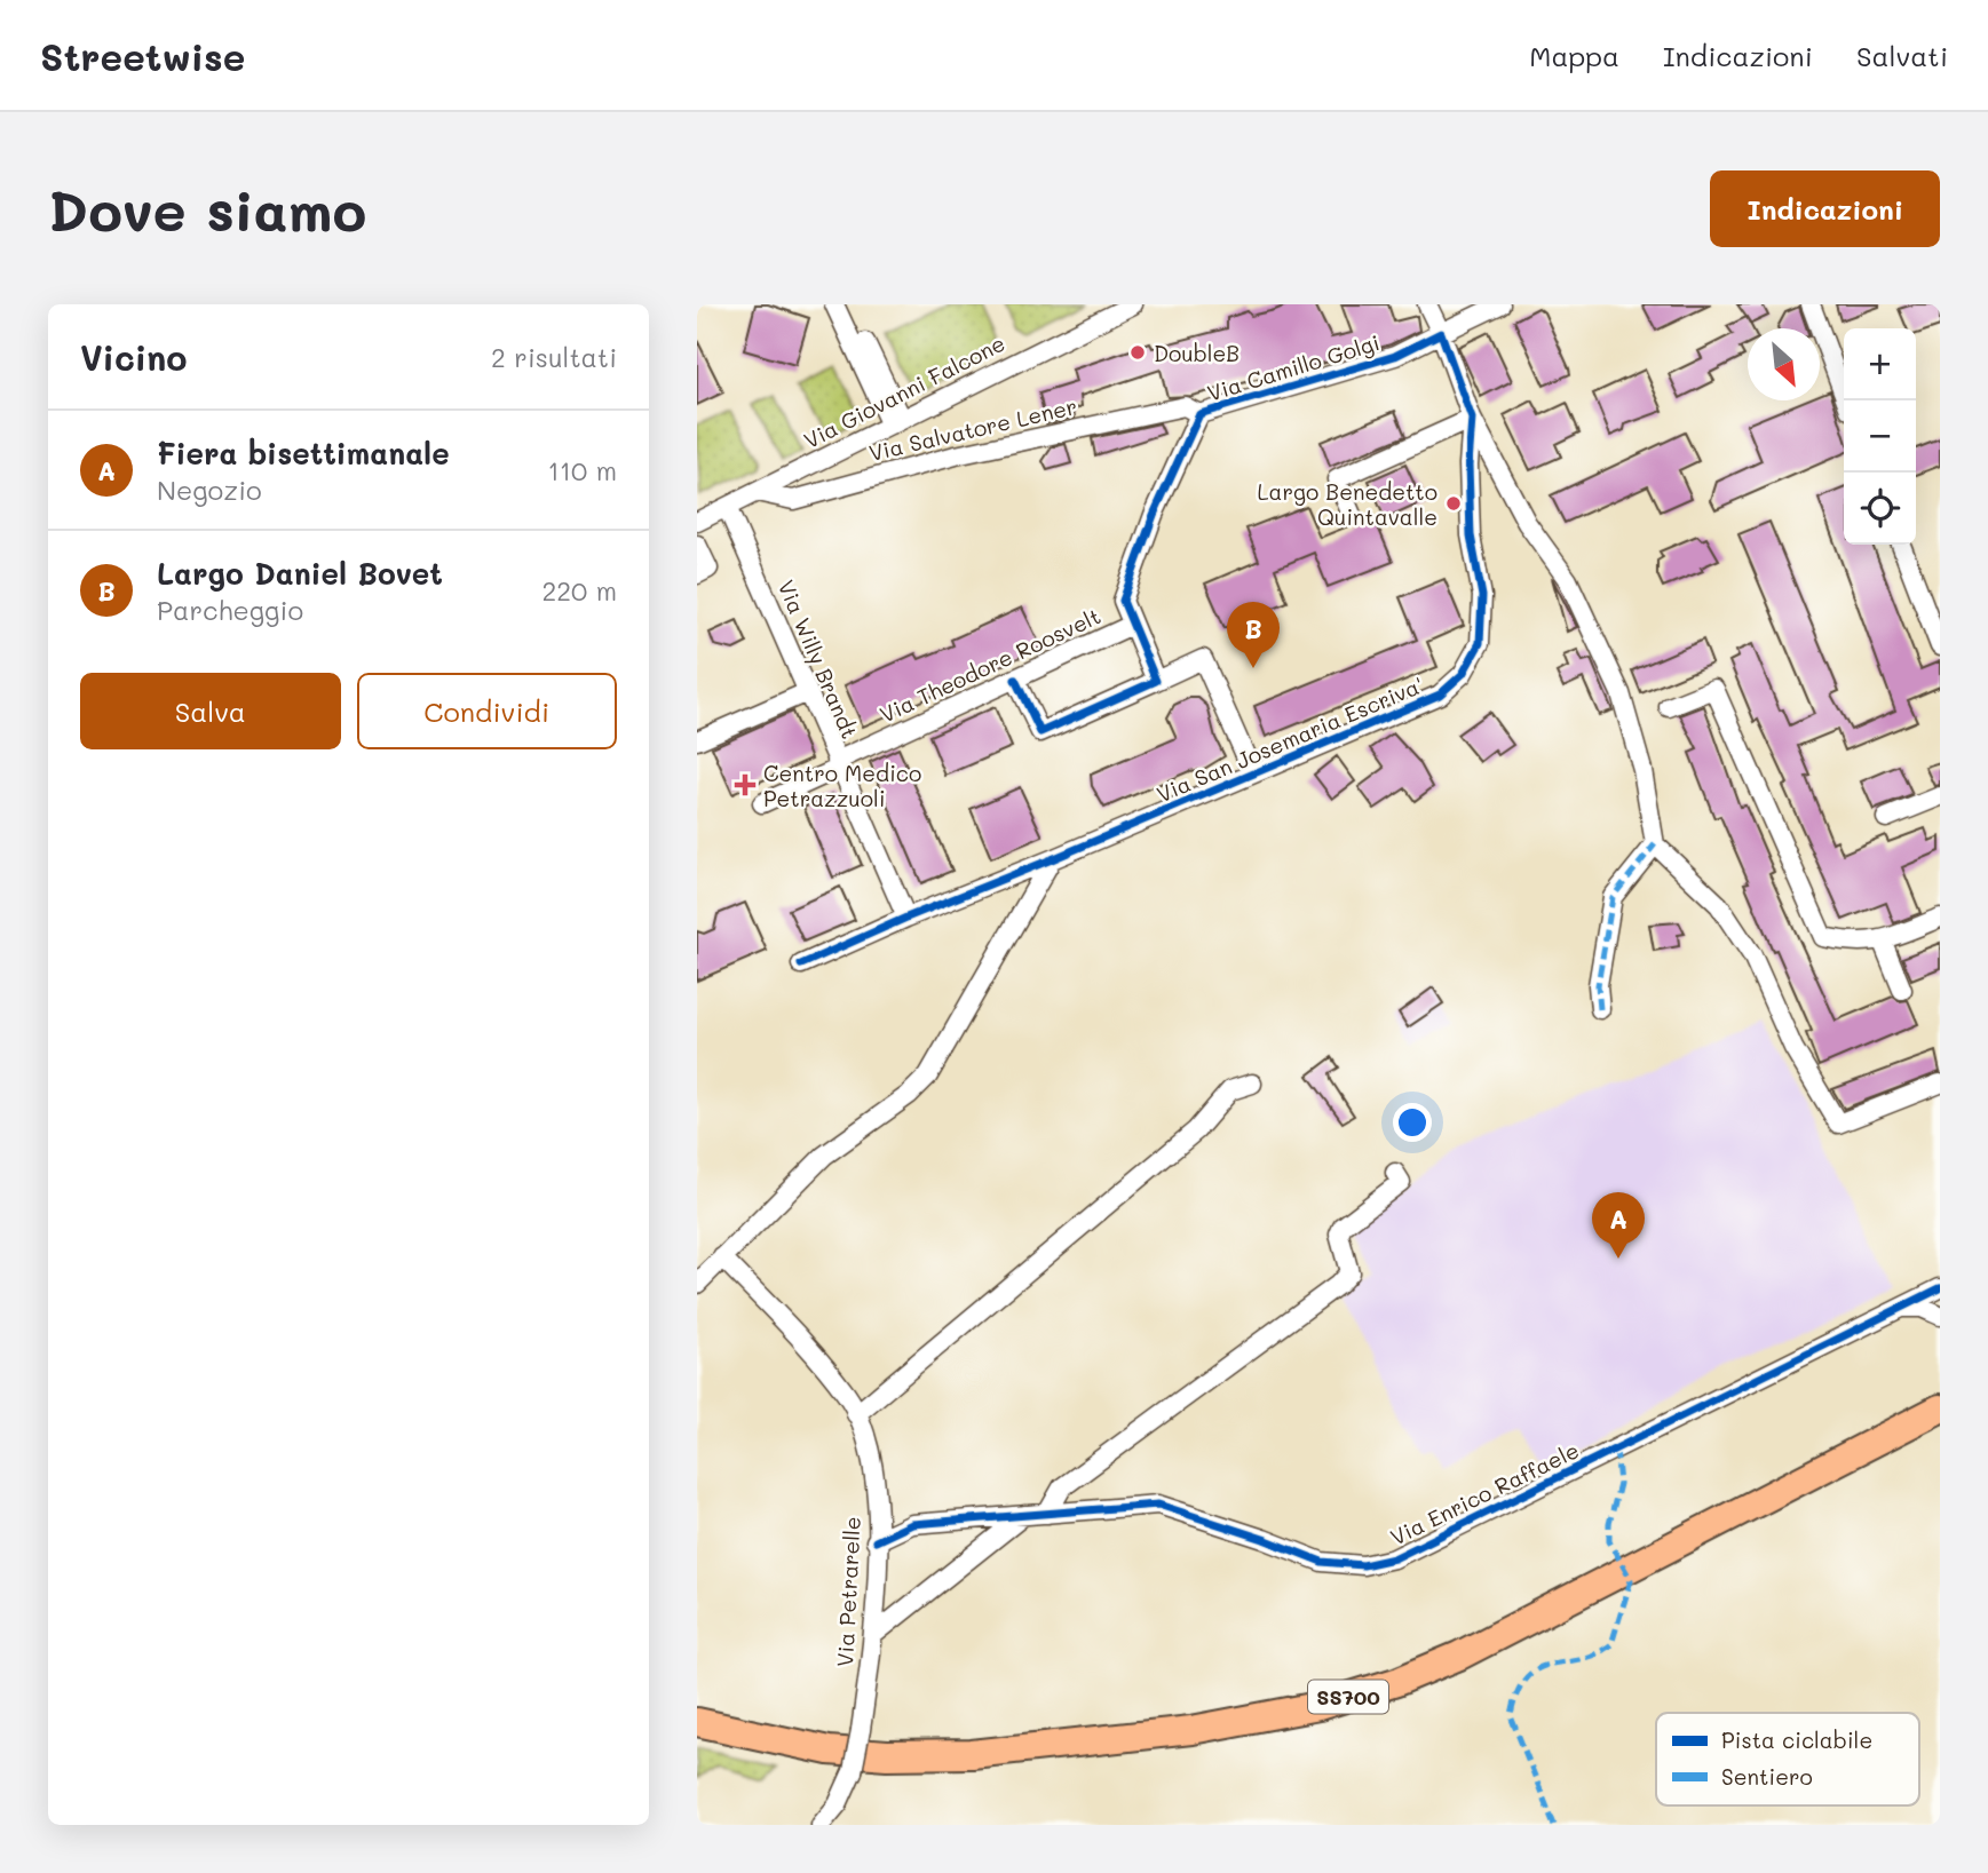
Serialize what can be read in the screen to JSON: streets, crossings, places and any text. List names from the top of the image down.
{
  "streets": {
    "highway": ["SS700"],
    "street": [
      "Via Camillo Golgi",
      "Via Giovanni Falcone",
      "Via Salvatore Lener",
      "Via Willy Brandt",
      "Via Theodore Roosvelt",
      "Via San Josemaria Escriva'",
      "Via Enrico Raffaele",
      "Via Petrarelle"
    ]
  },
  "crossings": [
    ["Via Camillo Golgi", "Via Salvatore Lener"],
    ["Via Camillo Golgi", "Via Theodore Roosvelt"],
    ["Via Camillo Golgi", "Via San Josemaria Escriva'"],
    ["Via Giovanni Falcone", "Via Salvatore Lener"],
    ["Via Giovanni Falcone", "Via Willy Brandt"],
    ["Via Willy Brandt", "Via Theodore Roosvelt"],
    ["Via Willy Brandt", "Via San Josemaria Escriva'"],
    ["Via Enrico Raffaele", "Via Petrarelle"]
  ],
  "places": {
    "other": ["DoubleB", "Largo Benedetto Quintavalle"],
    "health": ["Centro Medico Petrazzuoli"]
  },
  "legend": ["Pista ciclabile", "Sentiero"],
  "north": "bottom right",
  "page": {
    "header": "Streetwise",
    "nav": ["Mappa", "Indicazioni", "Salvati"],
    "buttons": [
      "Indicazioni",
      ["Salva", "Condividi"]
    ],
    "title": "Dove siamo",
    "heading": ["Vicino", "2 risultati"],
    "map_buttons": ["+", "−"],
    "list": [
      {
        "mark": "A",
        "name": "Fiera bisettimanale",
        "note": "Negozio",
        "value": "110 m"
      },
      {
        "mark": "B",
        "name": "Largo Daniel Bovet",
        "note": "Parcheggio",
        "value": "220 m"
      }
    ],
    "pins": ["B", "A"]
  }
}
